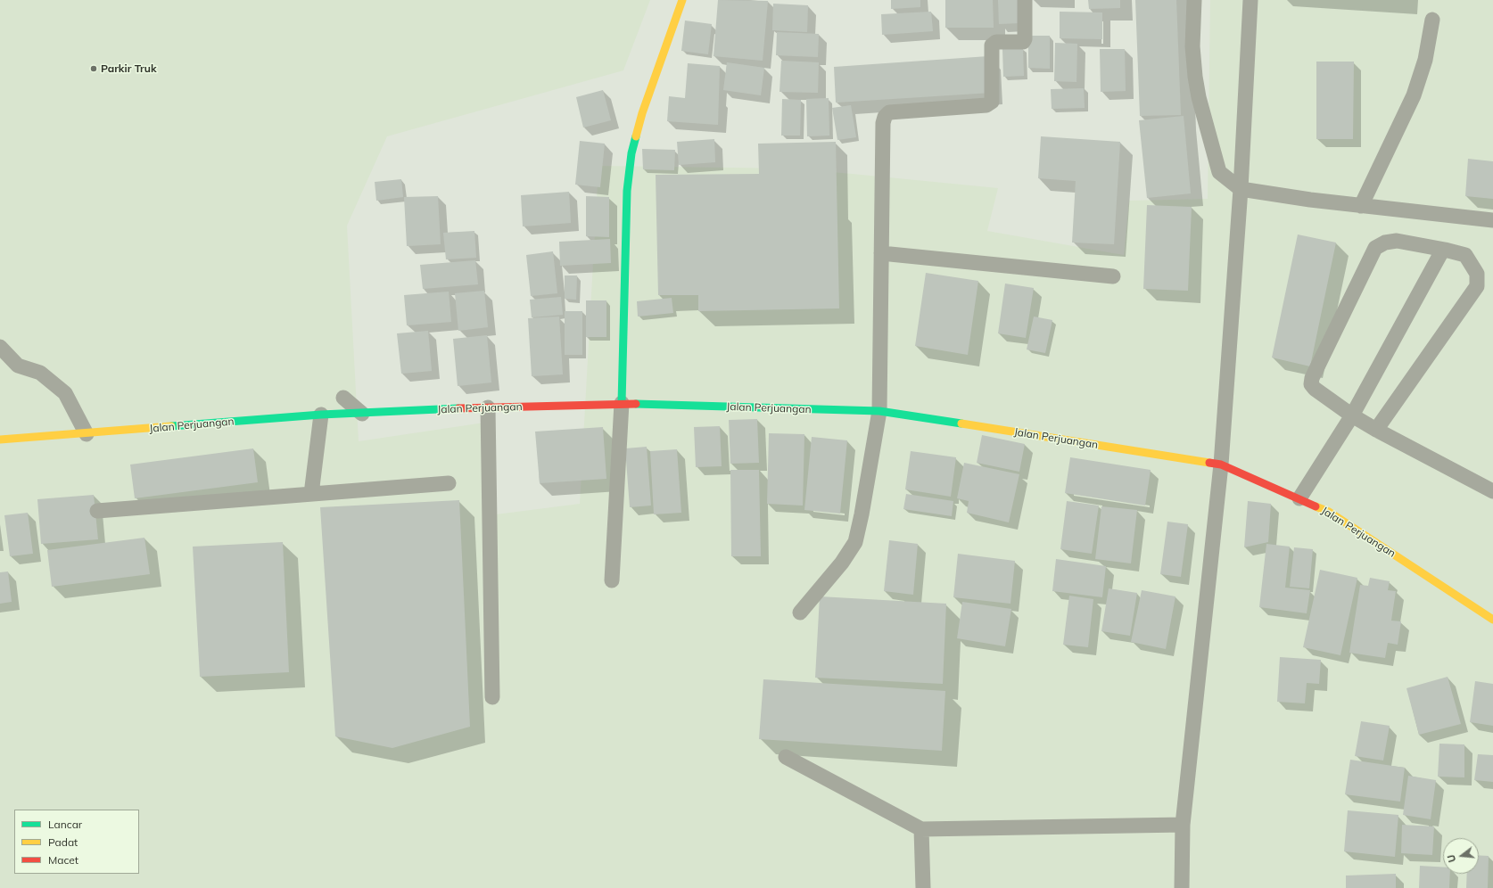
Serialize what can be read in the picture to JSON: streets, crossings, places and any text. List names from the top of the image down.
{
  "streets": {
    "street": ["Jalan Perjuangan"]
  },
  "places": ["Parkir Truk"],
  "legend": ["Lancar", "Padat", "Macet"],
  "north": "left"
}
